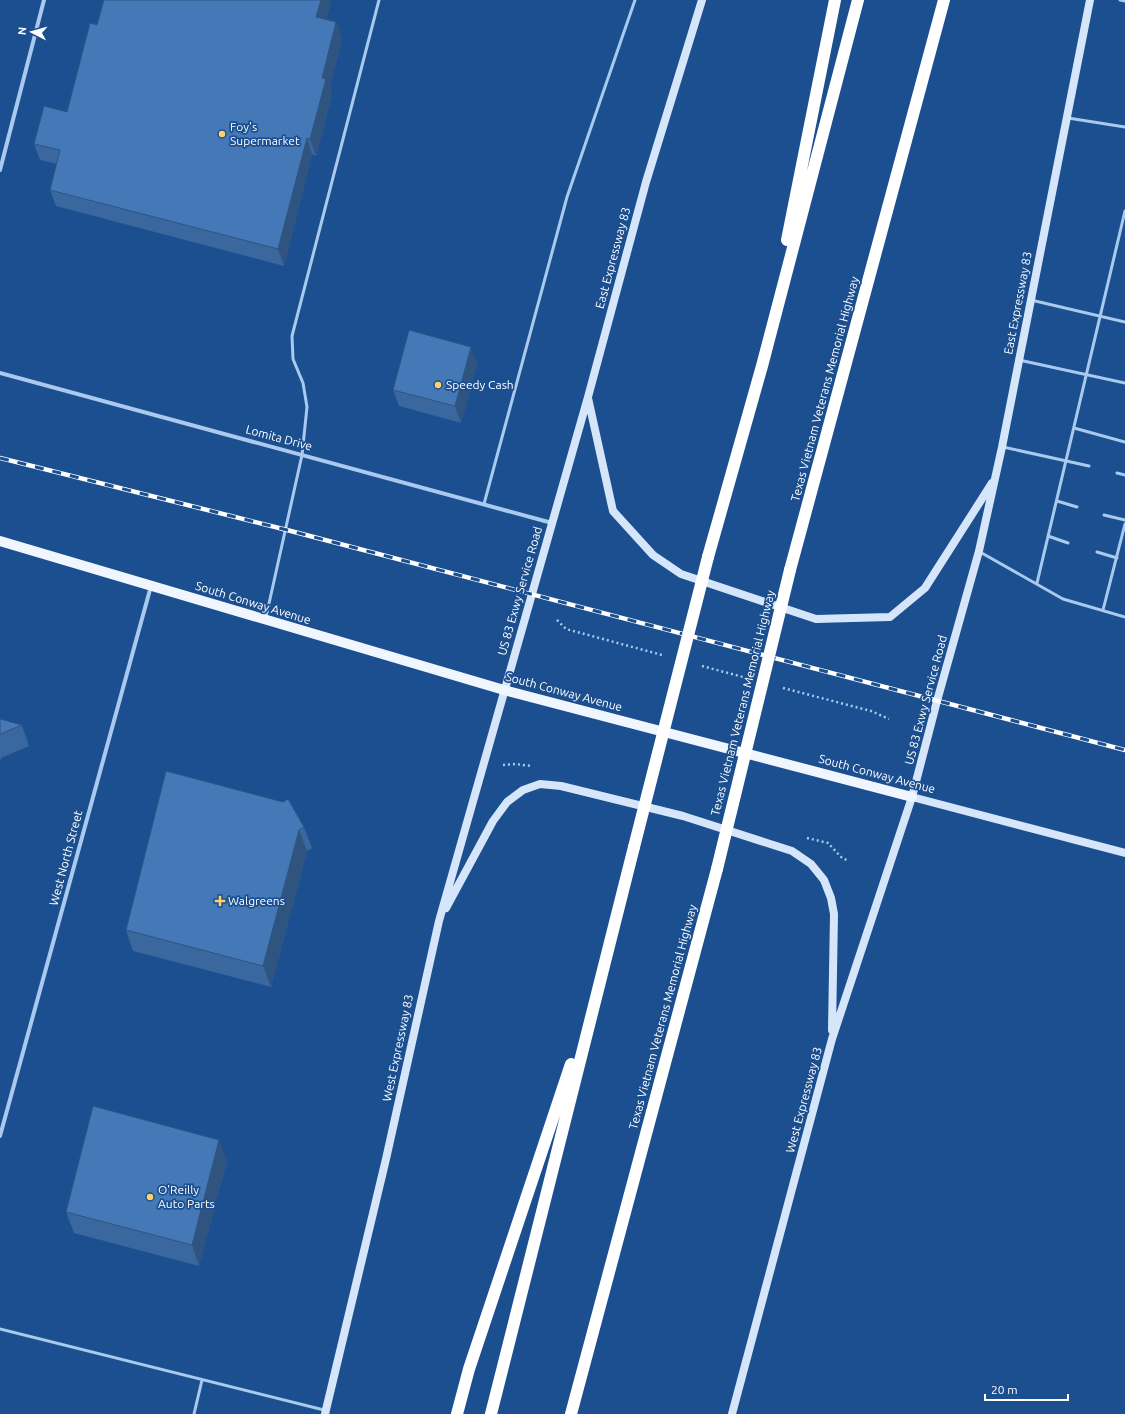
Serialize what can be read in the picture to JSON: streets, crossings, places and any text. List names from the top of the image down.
{
  "streets": {
    "highway": ["Texas Vietnam Veterans Memorial Highway"],
    "main road": [
      "East Expressway 83",
      "US 83 Exwy Service Road",
      "South Conway Avenue",
      "West Expressway 83"
    ],
    "street": ["Lomita Drive", "West North Street"]
  },
  "crossings": [
    ["East Expressway 83", "Lomita Drive"],
    ["East Expressway 83", "US 83 Exwy Service Road"],
    ["Lomita Drive", "US 83 Exwy Service Road"],
    ["US 83 Exwy Service Road", "South Conway Avenue"],
    ["US 83 Exwy Service Road", "West Expressway 83"],
    ["South Conway Avenue", "West North Street"],
    ["South Conway Avenue", "West Expressway 83"]
  ],
  "places": {
    "other": ["Foy's Supermarket", "Speedy Cash", "O'Reilly Auto Parts"],
    "health": ["Walgreens"]
  },
  "scale_bar": "20 m",
  "north": "left"
}
